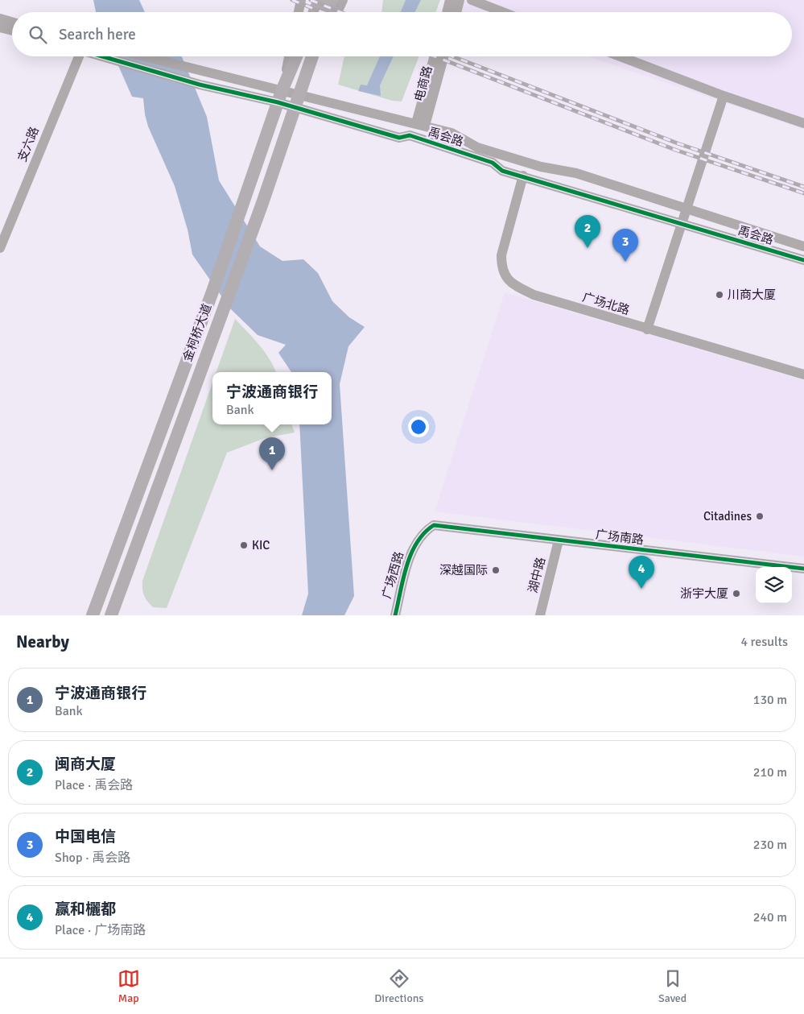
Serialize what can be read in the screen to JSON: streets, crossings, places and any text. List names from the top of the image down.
{
  "streets": {
    "main road": ["金柯桥大道"],
    "street": [
      "电商路",
      "禹会路",
      "支六路",
      "广场北路",
      "广场南路",
      "广场西路",
      "湖中路"
    ]
  },
  "crossings": [
    ["电商路", "禹会路"],
    ["禹会路", "广场北路"],
    ["禹会路", "金柯桥大道"],
    ["广场南路", "广场西路"],
    ["广场南路", "湖中路"]
  ],
  "places": [
    "川商大厦",
    "Citadines",
    "KIC",
    "深越国际",
    "浙宇大厦"
  ],
  "page": {
    "search": "Search here",
    "pins": [
      "2",
      "3",
      "1",
      "4"
    ],
    "popup": ["宁波通商银行", "Bank"],
    "heading": ["Nearby", "4 results"],
    "list": [
      {
        "mark": "1",
        "name": "宁波通商银行",
        "note": "Bank",
        "value": "130 m"
      },
      {
        "mark": "2",
        "name": "闽商大厦",
        "note": "Place · 禹会路",
        "value": "210 m"
      },
      {
        "mark": "3",
        "name": "中国电信",
        "note": "Shop · 禹会路",
        "value": "230 m"
      },
      {
        "mark": "4",
        "name": "赢和欐都",
        "note": "Place · 广场南路",
        "value": "240 m"
      }
    ],
    "nav": ["Map", "Directions", "Saved"]
  }
}
